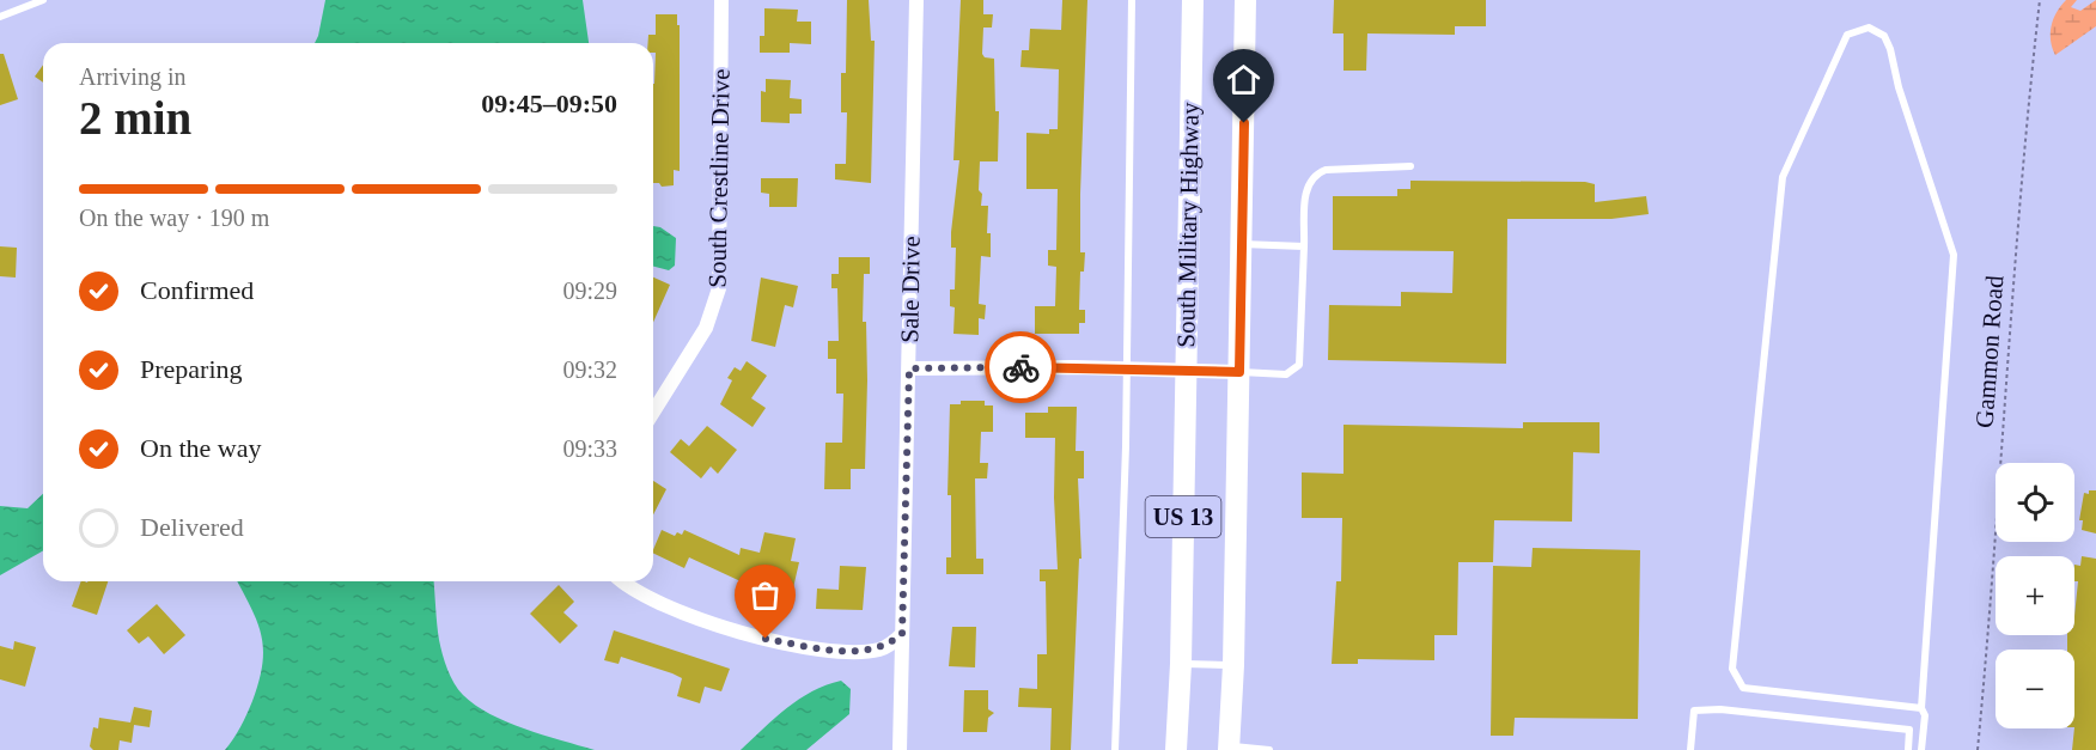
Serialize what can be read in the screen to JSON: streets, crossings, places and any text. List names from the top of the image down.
{
  "streets": {
    "main road": ["South Military Highway", "US 13"],
    "street": ["South Crestline Drive", "Sale Drive"],
    "path": ["Gammon Road"]
  },
  "page": {
    "heading": ["2 min", "Arriving in", "09:45–09:50"],
    "bar": "On the way · 190 m",
    "list": [
      ["Confirmed", "09:29"],
      ["Preparing", "09:32"],
      ["On the way", "09:33"],
      "Delivered"
    ],
    "map_buttons": ["+", "−"]
  }
}
